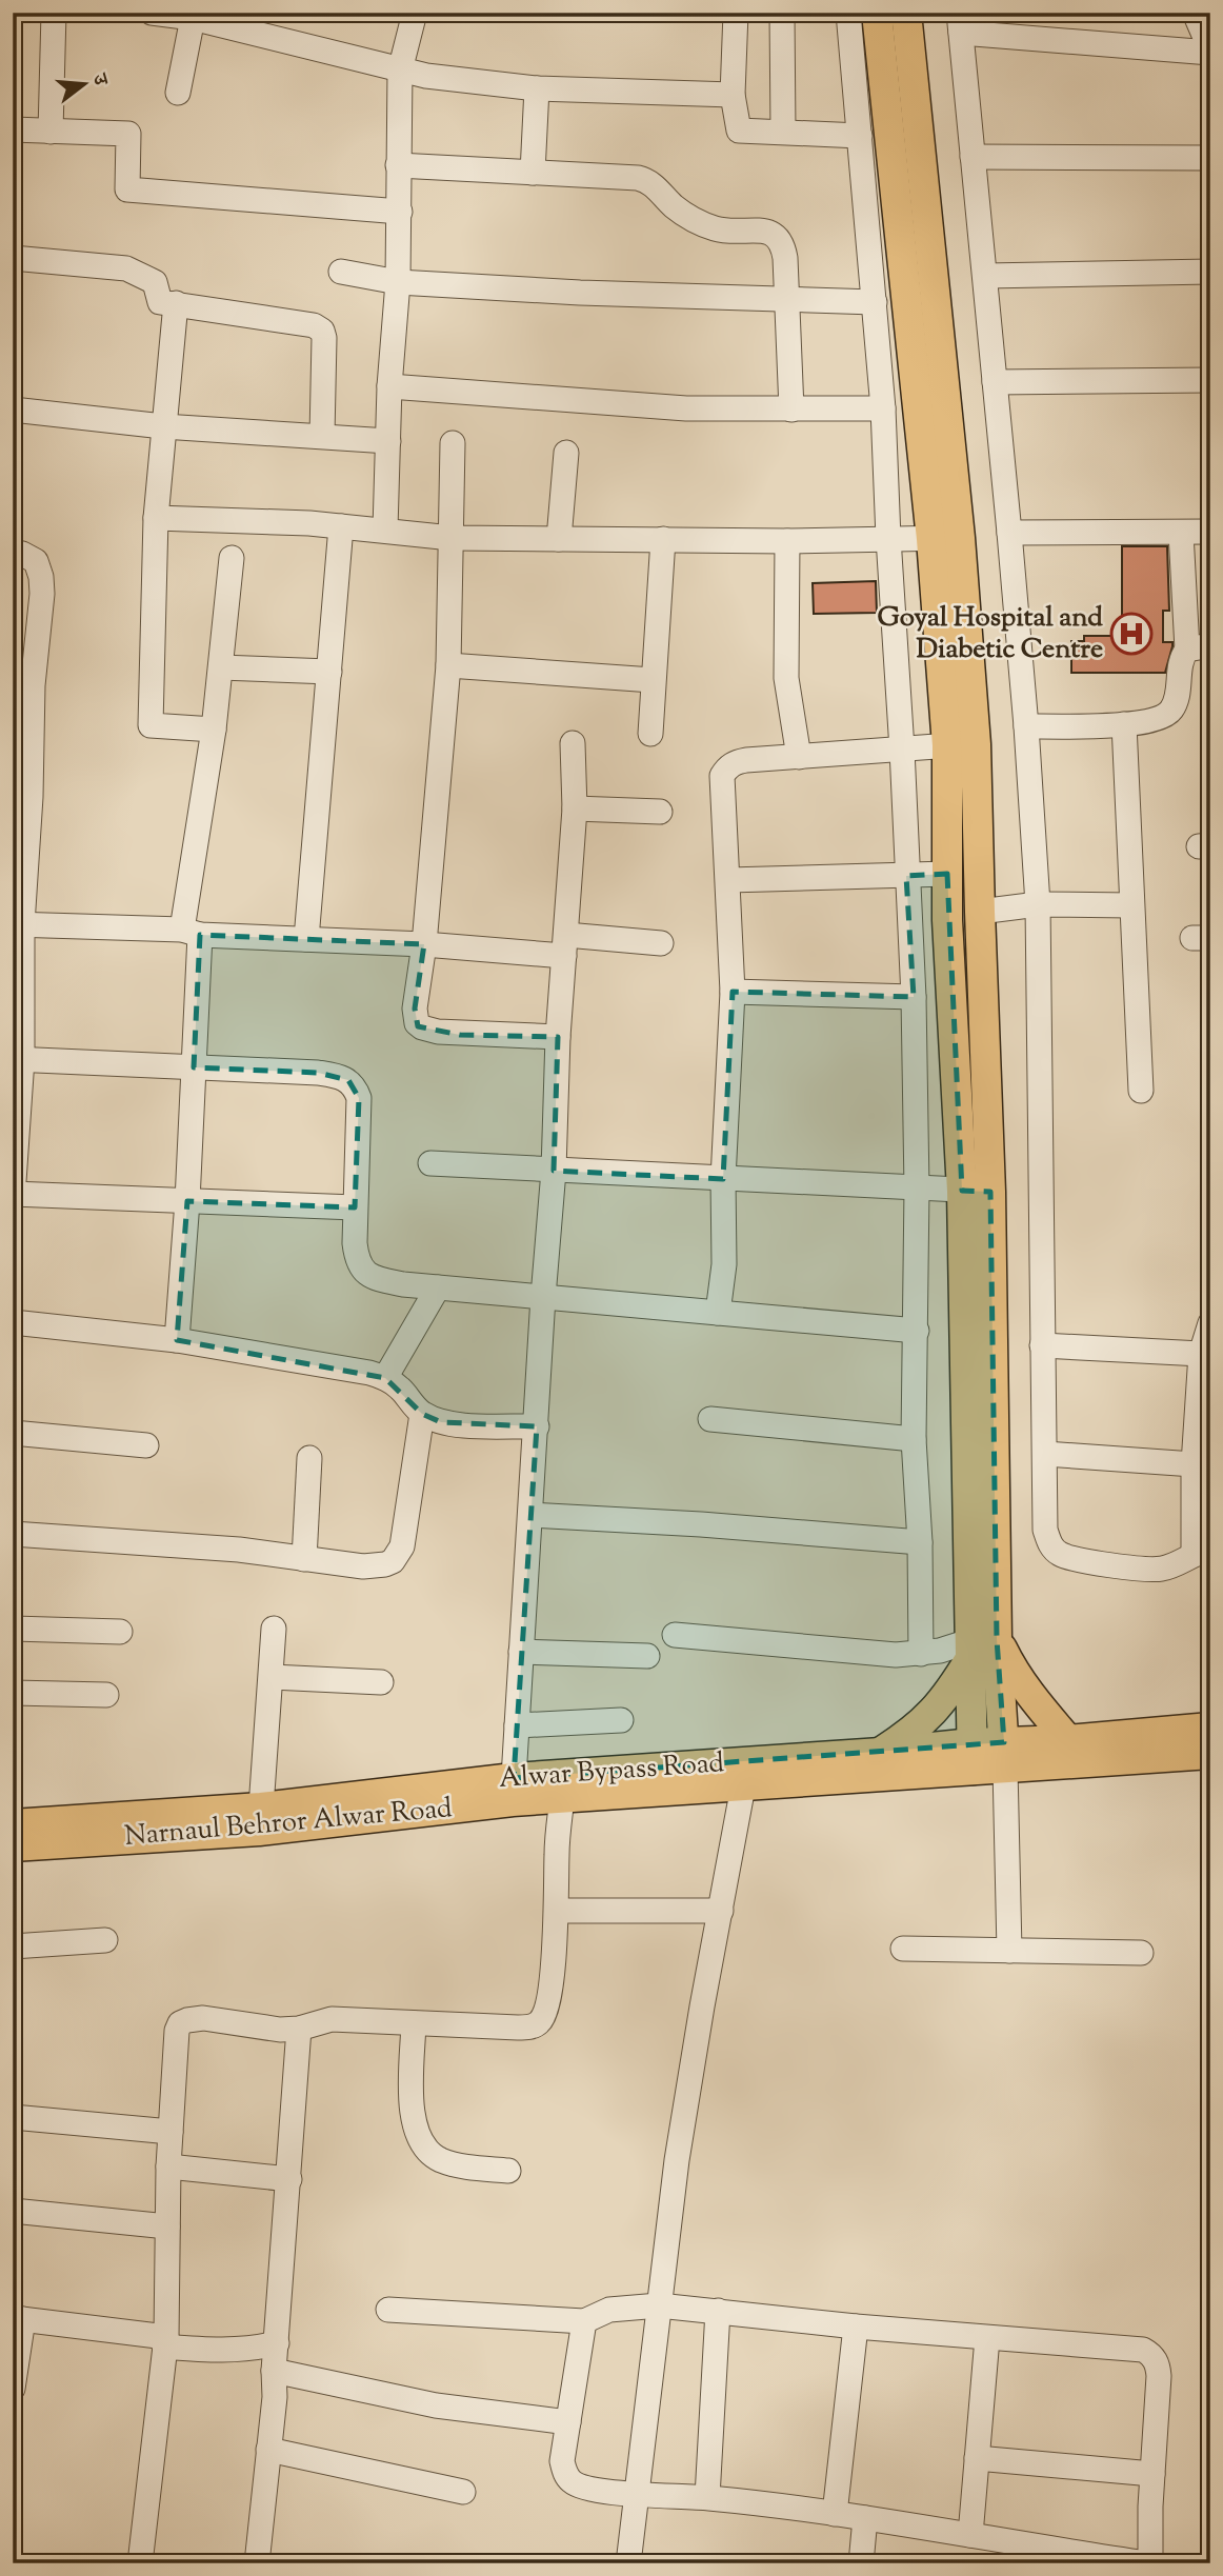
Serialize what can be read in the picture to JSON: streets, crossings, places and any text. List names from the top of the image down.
{
  "streets": {
    "main road": ["Alwar Bypass Road", "Narnaul Behror Alwar Road"]
  },
  "crossings": [
    ["Alwar Bypass Road", "Narnaul Behror Alwar Road"]
  ],
  "places": {
    "hospital": ["Goyal Hospital and Diabetic Centre"]
  },
  "north": "right"
}
